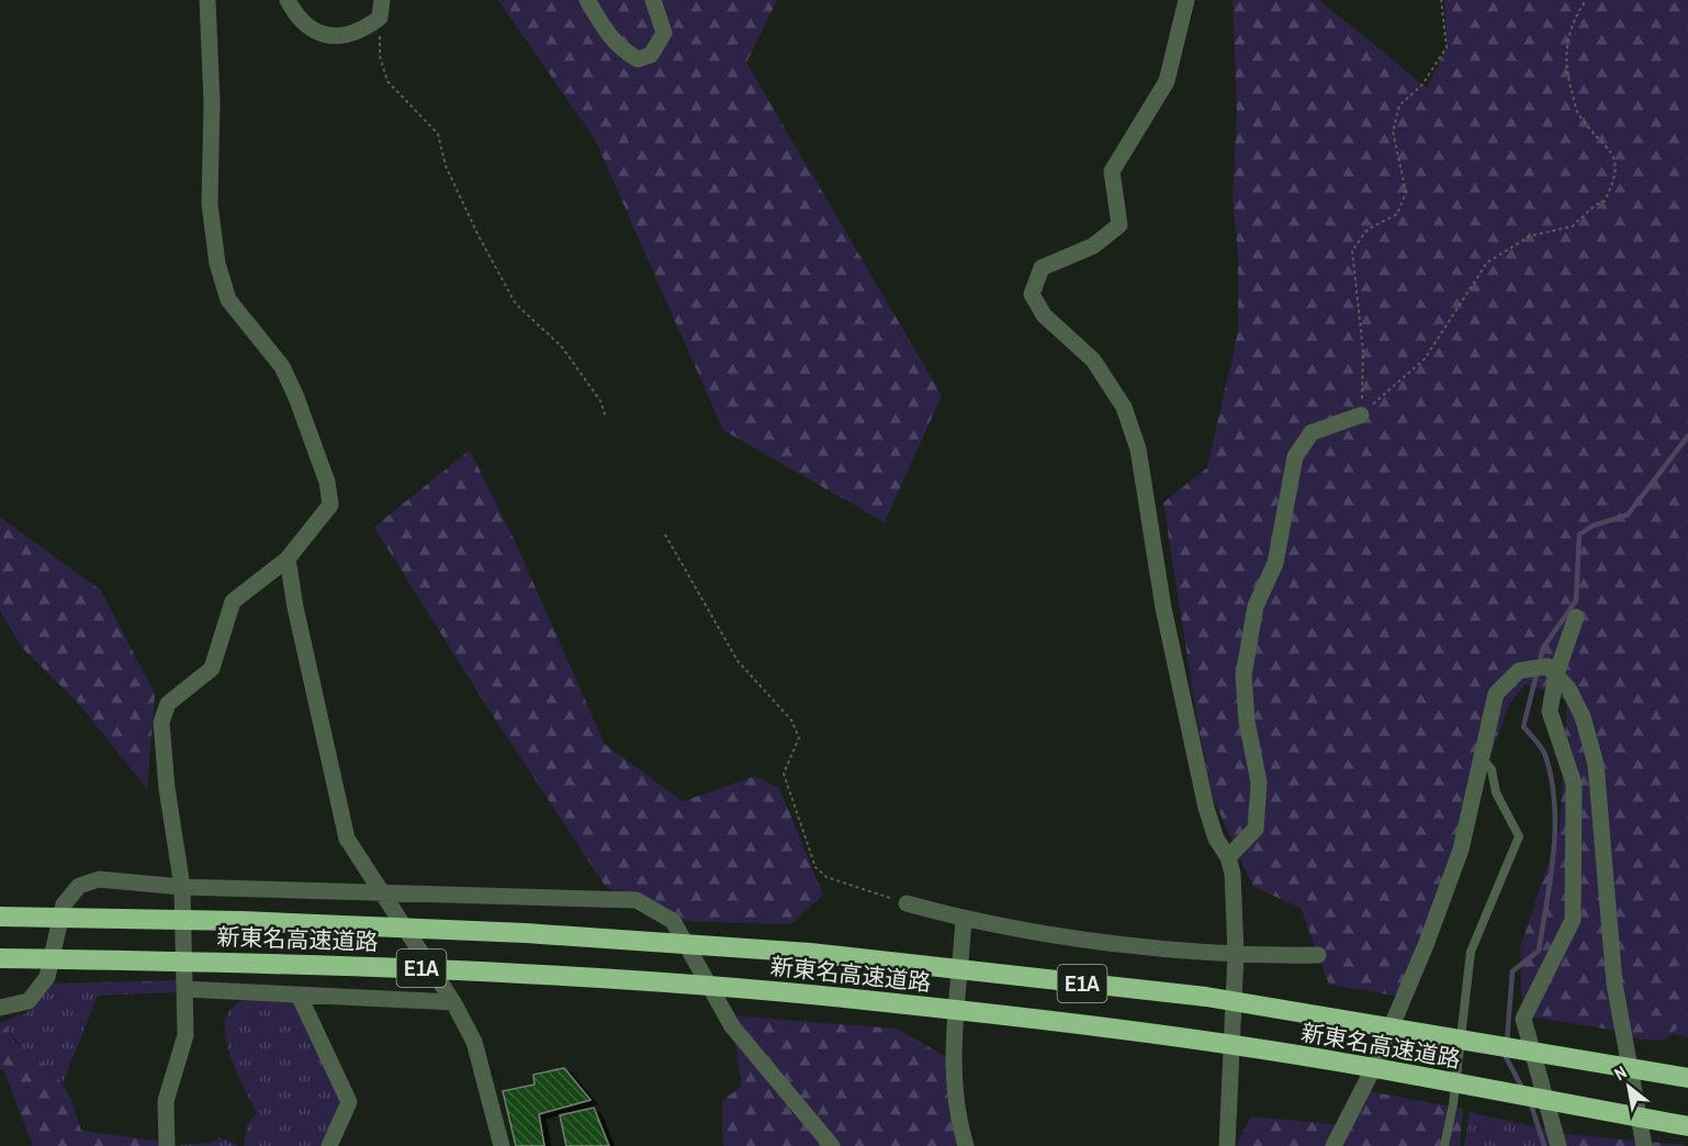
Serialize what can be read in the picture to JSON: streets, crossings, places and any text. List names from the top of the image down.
{
  "streets": {
    "highway": ["新東名高速道路", "E1A"]
  },
  "north": "top left"
}
